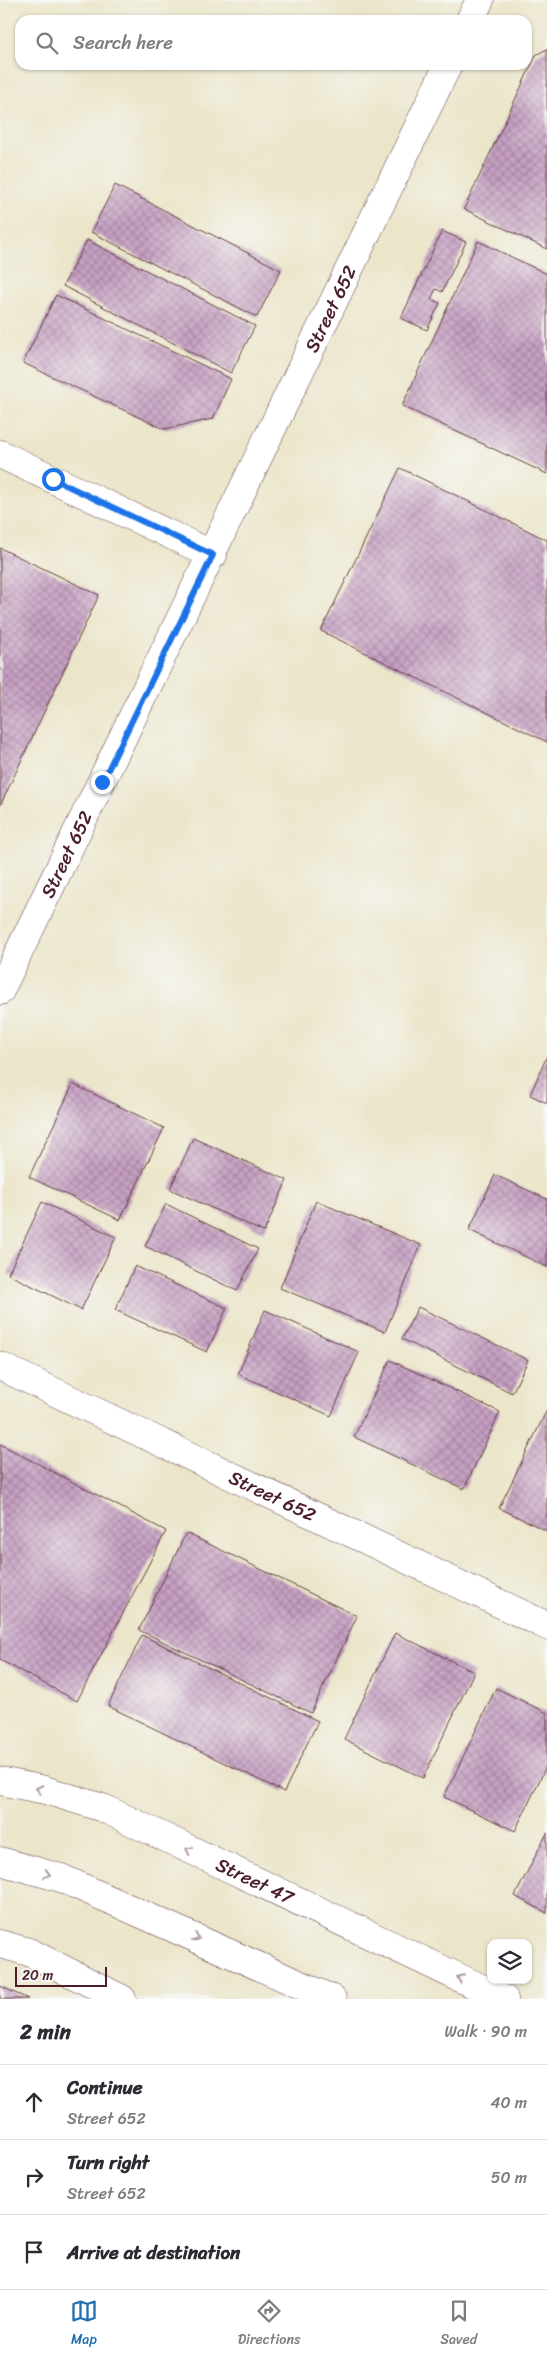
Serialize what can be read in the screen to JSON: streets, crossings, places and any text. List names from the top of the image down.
{
  "streets": {
    "street": ["Street 652", "Street 47"]
  },
  "scale_bar": "20 m",
  "page": {
    "search": "Search here",
    "scale": "20 m",
    "heading": ["2 min", "Walk · 90 m"],
    "list": [
      ["Continue", "Street 652", "40 m"],
      ["Turn right", "Street 652", "50 m"],
      "Arrive at destination"
    ],
    "nav": ["Map", "Directions", "Saved"]
  }
}
